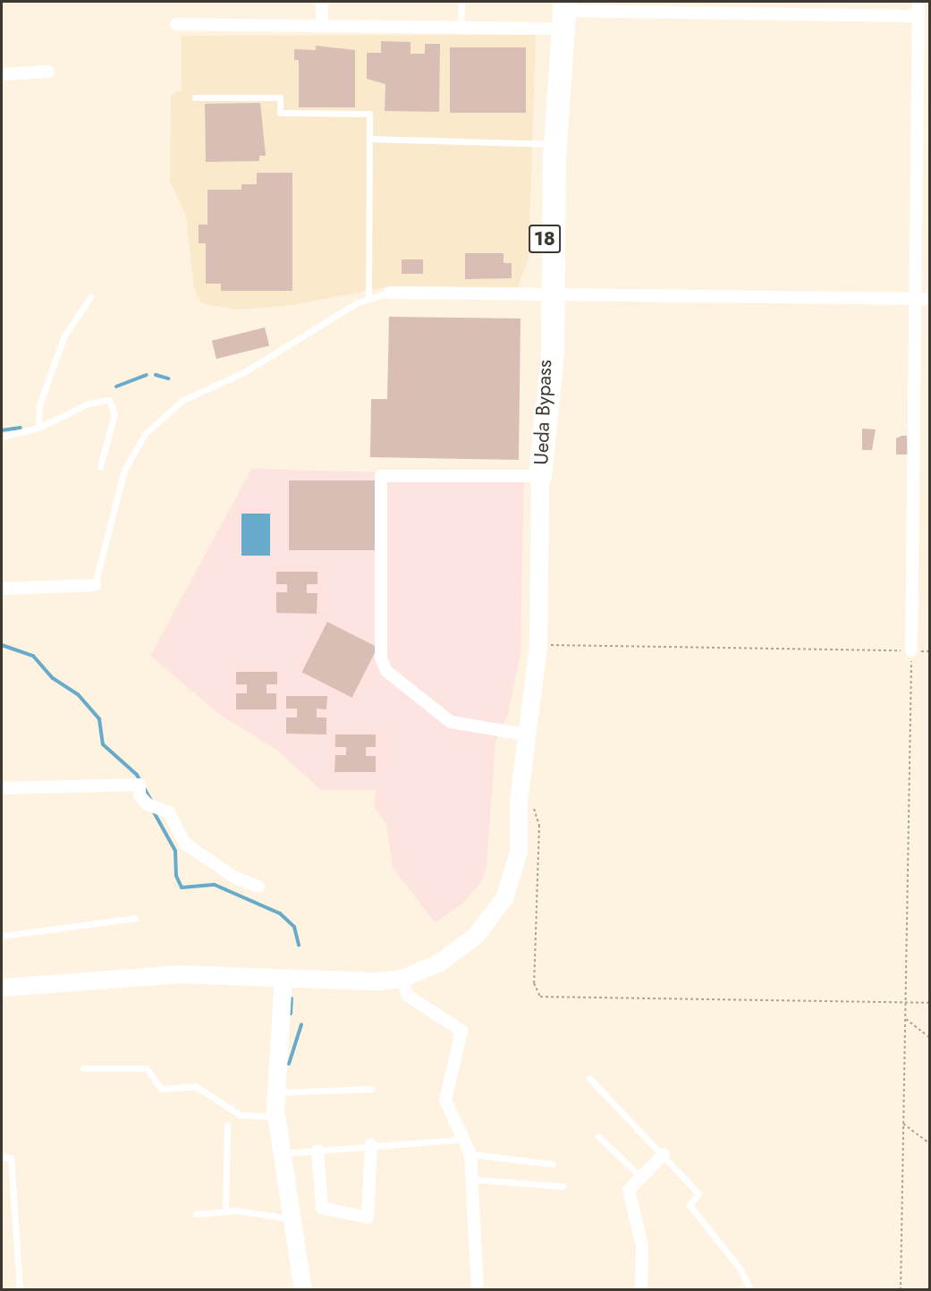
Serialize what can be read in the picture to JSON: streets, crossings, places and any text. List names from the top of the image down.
{
  "streets": {
    "highway": ["18", "Ueda Bypass"]
  }
}
